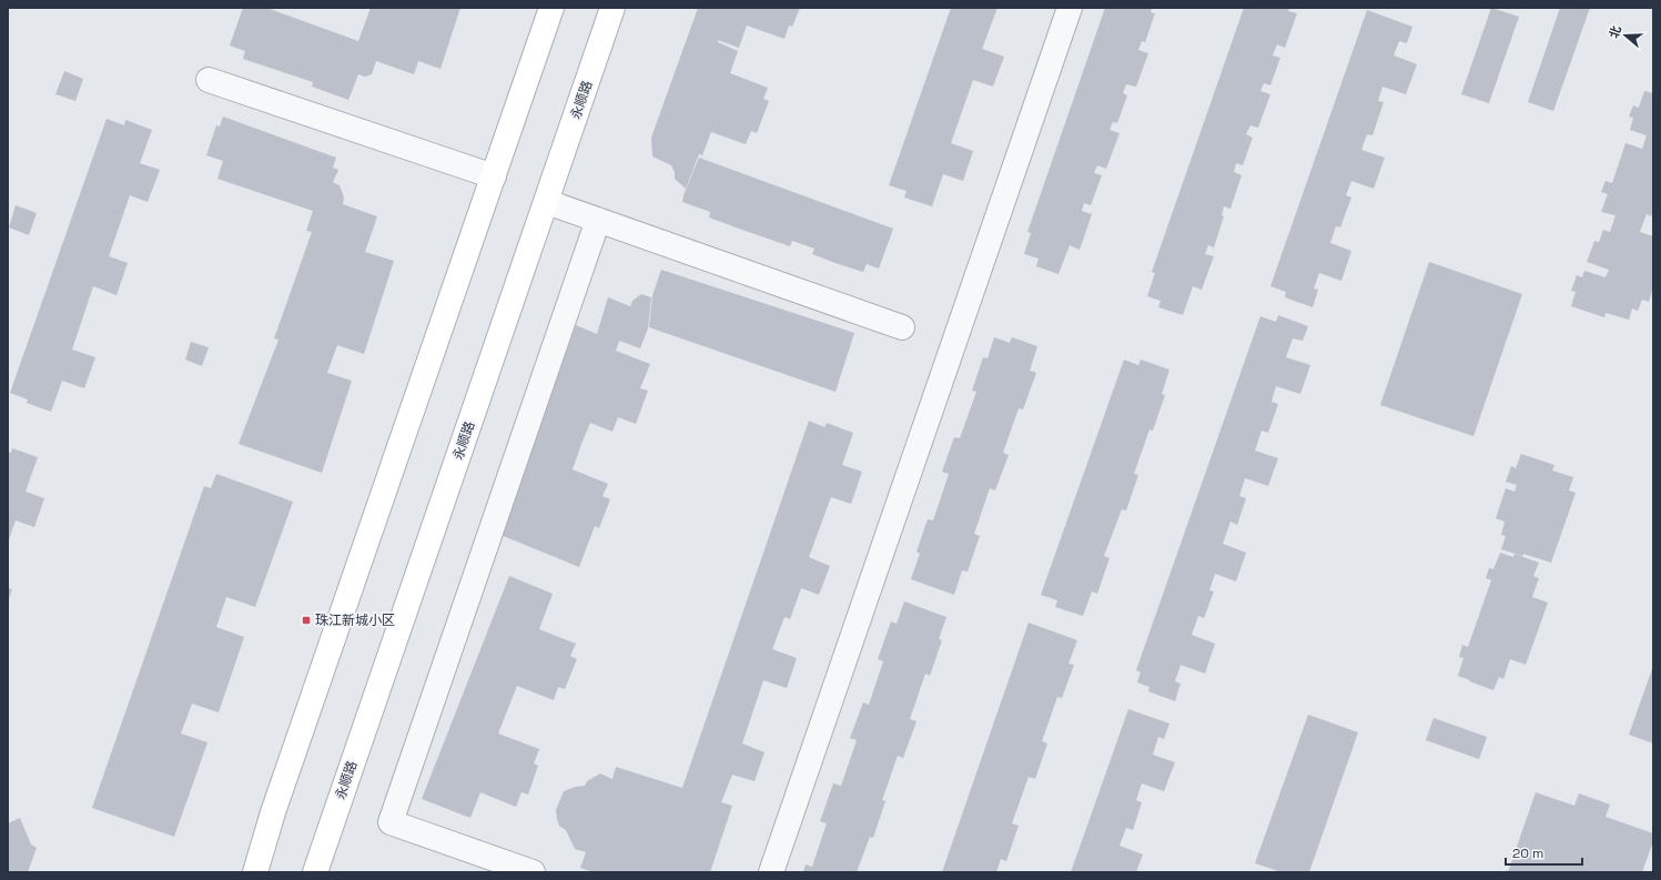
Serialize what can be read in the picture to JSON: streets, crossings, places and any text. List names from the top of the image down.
{
  "streets": {
    "main road": ["永顺路"]
  },
  "places": {
    "transit": ["珠江新城小区"]
  },
  "scale_bar": "20 m",
  "north": "left"
}
